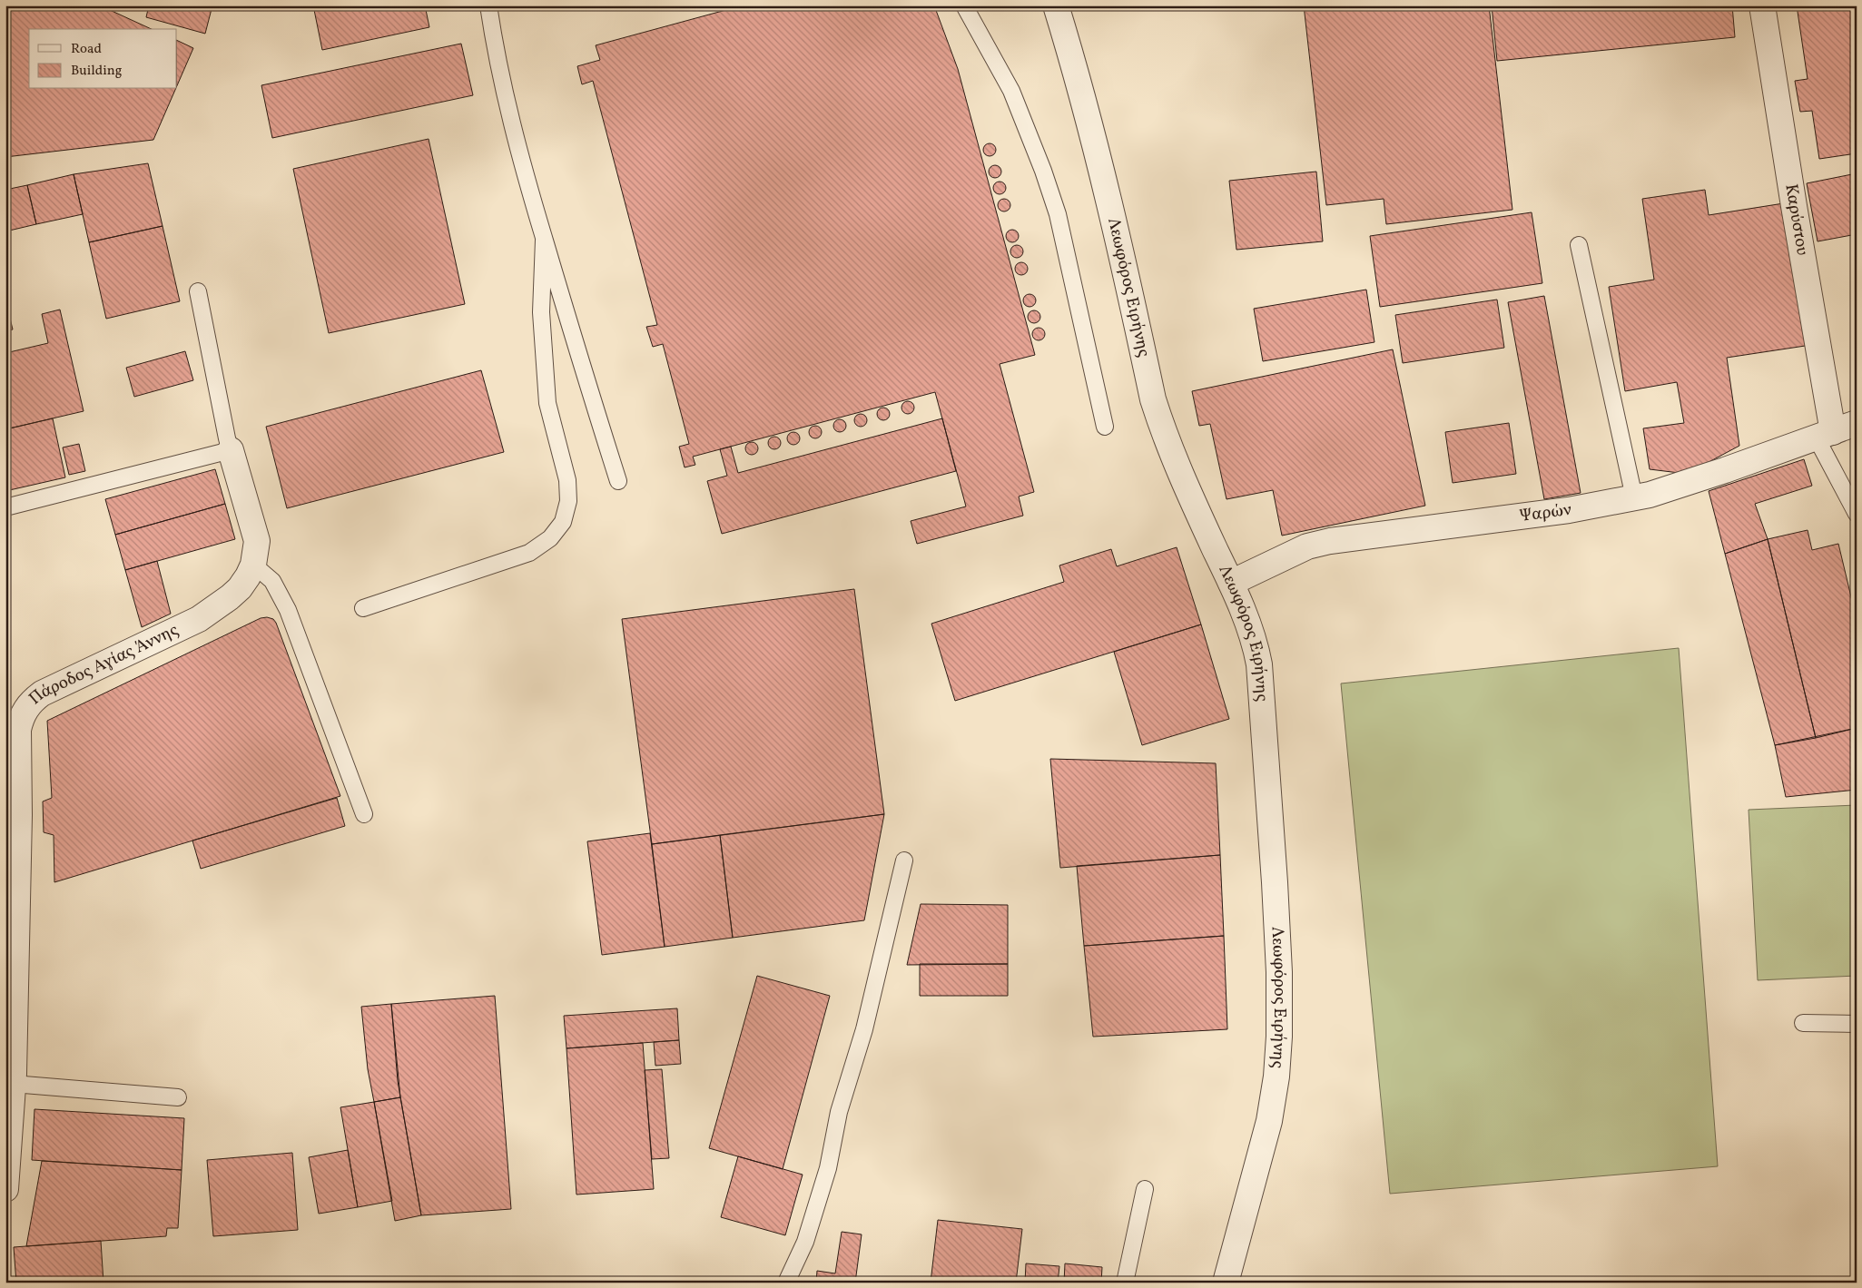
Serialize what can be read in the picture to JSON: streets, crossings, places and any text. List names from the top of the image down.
{
  "streets": {
    "street": [
      "Καρύστου",
      "Λεωφόρος Ειρήνης",
      "Ψαρών",
      "Πάροδος Αγίας Άννης"
    ]
  },
  "crossings": [
    ["Καρύστου", "Ψαρών"],
    ["Λεωφόρος Ειρήνης", "Ψαρών"]
  ],
  "legend": ["Road", "Building"]
}
